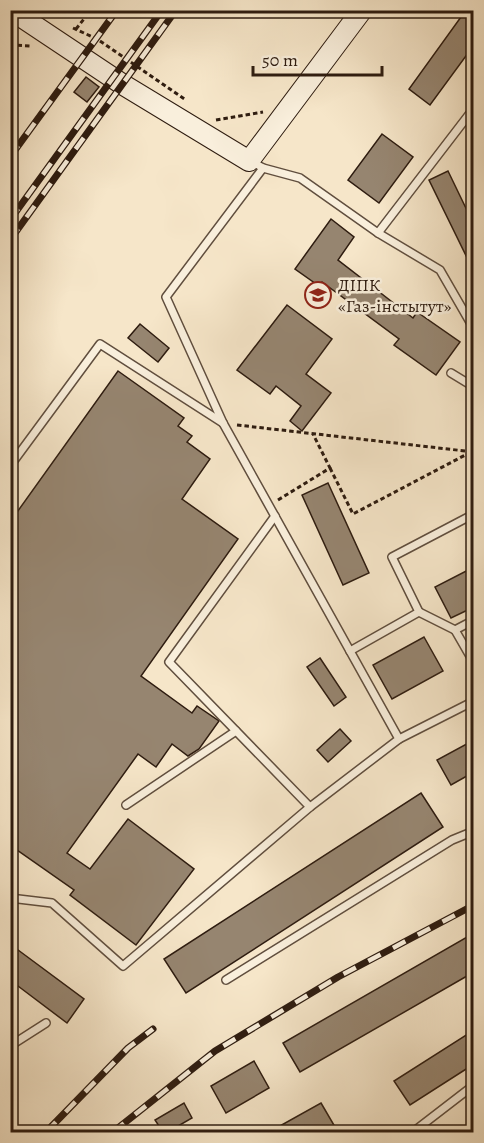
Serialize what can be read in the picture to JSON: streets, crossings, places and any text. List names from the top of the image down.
{
  "places": {
    "school or university": ["ДІПК «Газ-інстытут»"]
  },
  "scale_bar": "50 m"
}
